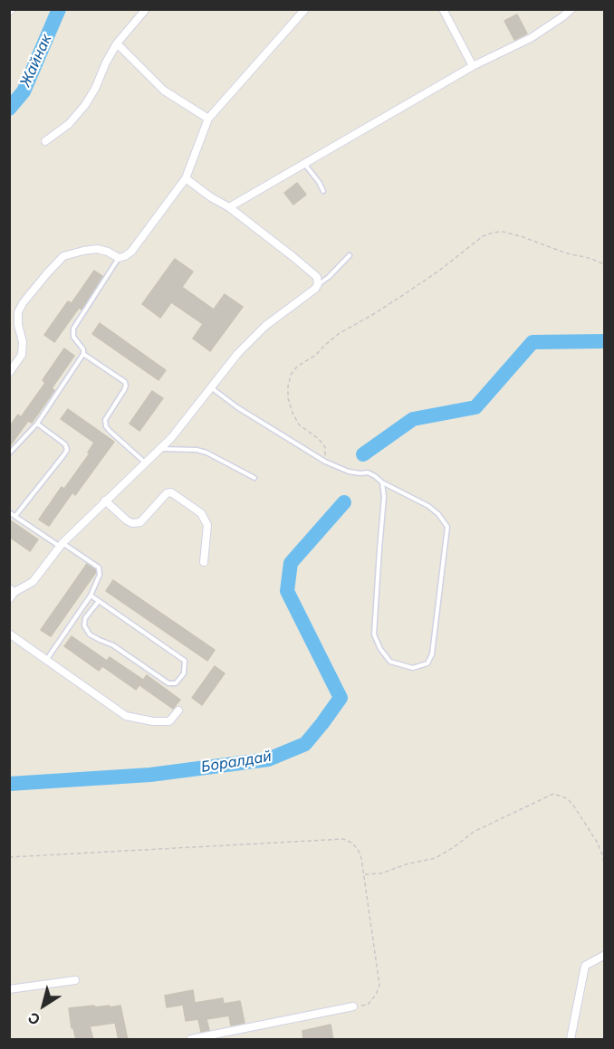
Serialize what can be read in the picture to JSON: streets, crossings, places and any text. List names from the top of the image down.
{
  "water": ["Жайнак", "Боралдай"],
  "north": "bottom left"
}
